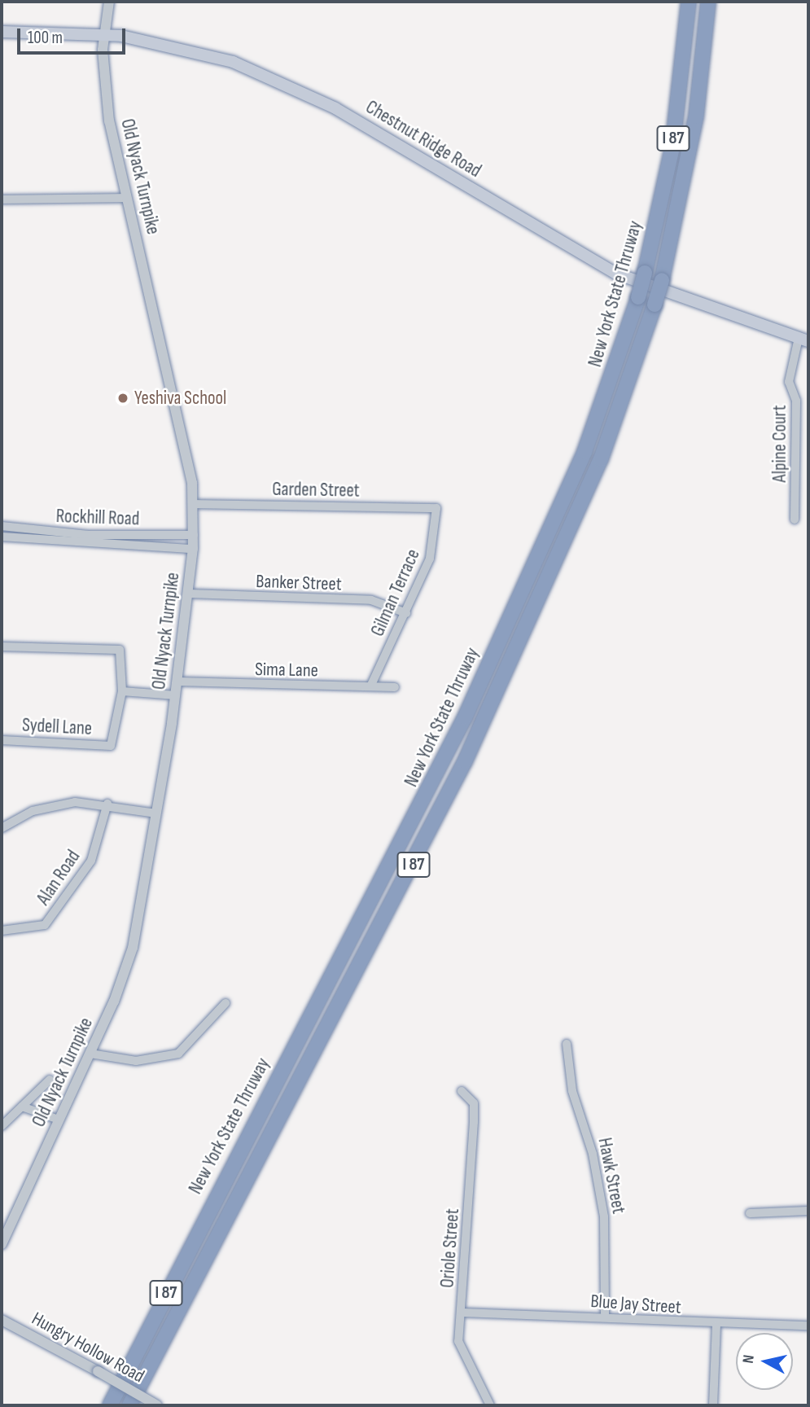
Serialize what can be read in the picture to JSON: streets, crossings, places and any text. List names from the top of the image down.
{
  "streets": {
    "highway": ["I 87", "New York State Thruway"],
    "main road": ["Chestnut Ridge Road"],
    "street": [
      "Old Nyack Turnpike",
      "Alpine Court",
      "Garden Street",
      "Rockhill Road",
      "Banker Street",
      "Gilman Terrace",
      "Sima Lane",
      "Sydell Lane",
      "Alan Road",
      "Hawk Street",
      "Oriole Street",
      "Blue Jay Street",
      "Hungry Hollow Road"
    ]
  },
  "crossings": [
    ["Chestnut Ridge Road", "Old Nyack Turnpike"],
    ["Chestnut Ridge Road", "Alpine Court"],
    ["Old Nyack Turnpike", "Garden Street"],
    ["Old Nyack Turnpike", "Rockhill Road"],
    ["Old Nyack Turnpike", "Banker Street"],
    ["Old Nyack Turnpike", "Sima Lane"],
    ["Garden Street", "Gilman Terrace"],
    ["Banker Street", "Gilman Terrace"],
    ["Gilman Terrace", "Sima Lane"],
    ["Hawk Street", "Blue Jay Street"],
    ["Oriole Street", "Blue Jay Street"]
  ],
  "places": ["Yeshiva School"],
  "scale_bar": "100 m",
  "north": "left"
}
